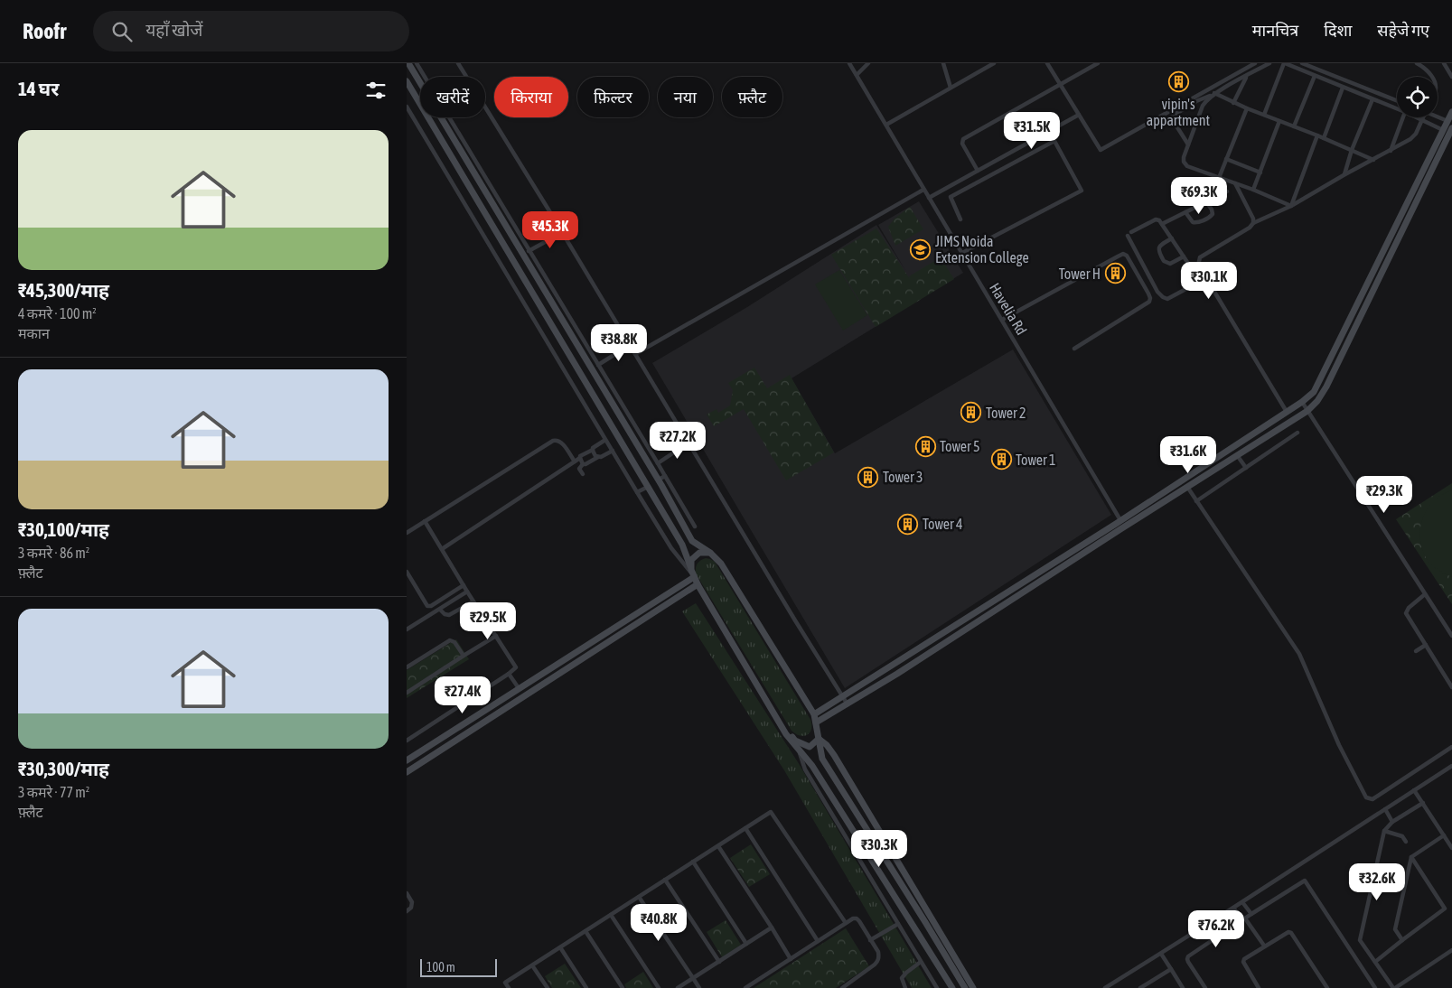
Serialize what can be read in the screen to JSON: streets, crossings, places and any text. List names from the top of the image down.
{
  "streets": {
    "street": ["Havelia Rd"]
  },
  "places": {
    "building": [
      "vipin's appartment",
      "Tower H",
      "Tower 2",
      "Tower 5",
      "Tower 1",
      "Tower 3",
      "Tower 4"
    ],
    "school or university": ["JIMS Noida Extension College"]
  },
  "scale_bar": "100 m",
  "page": {
    "header": "Roofr",
    "search": "यहाँ खोजें",
    "nav": ["मानचित्र", "दिशा", "सहेजे गए"],
    "heading": "14 घर",
    "chip": [
      "खरीदें",
      "किराया",
      "फ़िल्टर",
      "नया",
      "फ़्लैट"
    ],
    "price": [
      "₹31.5K",
      "₹69.3K",
      "₹45.3K",
      "₹30.1K",
      "₹38.8K",
      "₹27.2K",
      "₹31.6K",
      "₹29.3K",
      "₹29.5K",
      "₹27.4K",
      "₹30.3K",
      "₹32.6K",
      "₹40.8K",
      "₹76.2K"
    ],
    "list": [
      {
        "name": "₹45,300/माह",
        "note": "4 कमरे · 100 m² · मकान"
      },
      {
        "name": "₹30,100/माह",
        "note": "3 कमरे · 86 m² · फ़्लैट"
      },
      {
        "name": "₹30,300/माह",
        "note": "3 कमरे · 77 m² · फ़्लैट"
      }
    ],
    "scale": "100 m"
  }
}
